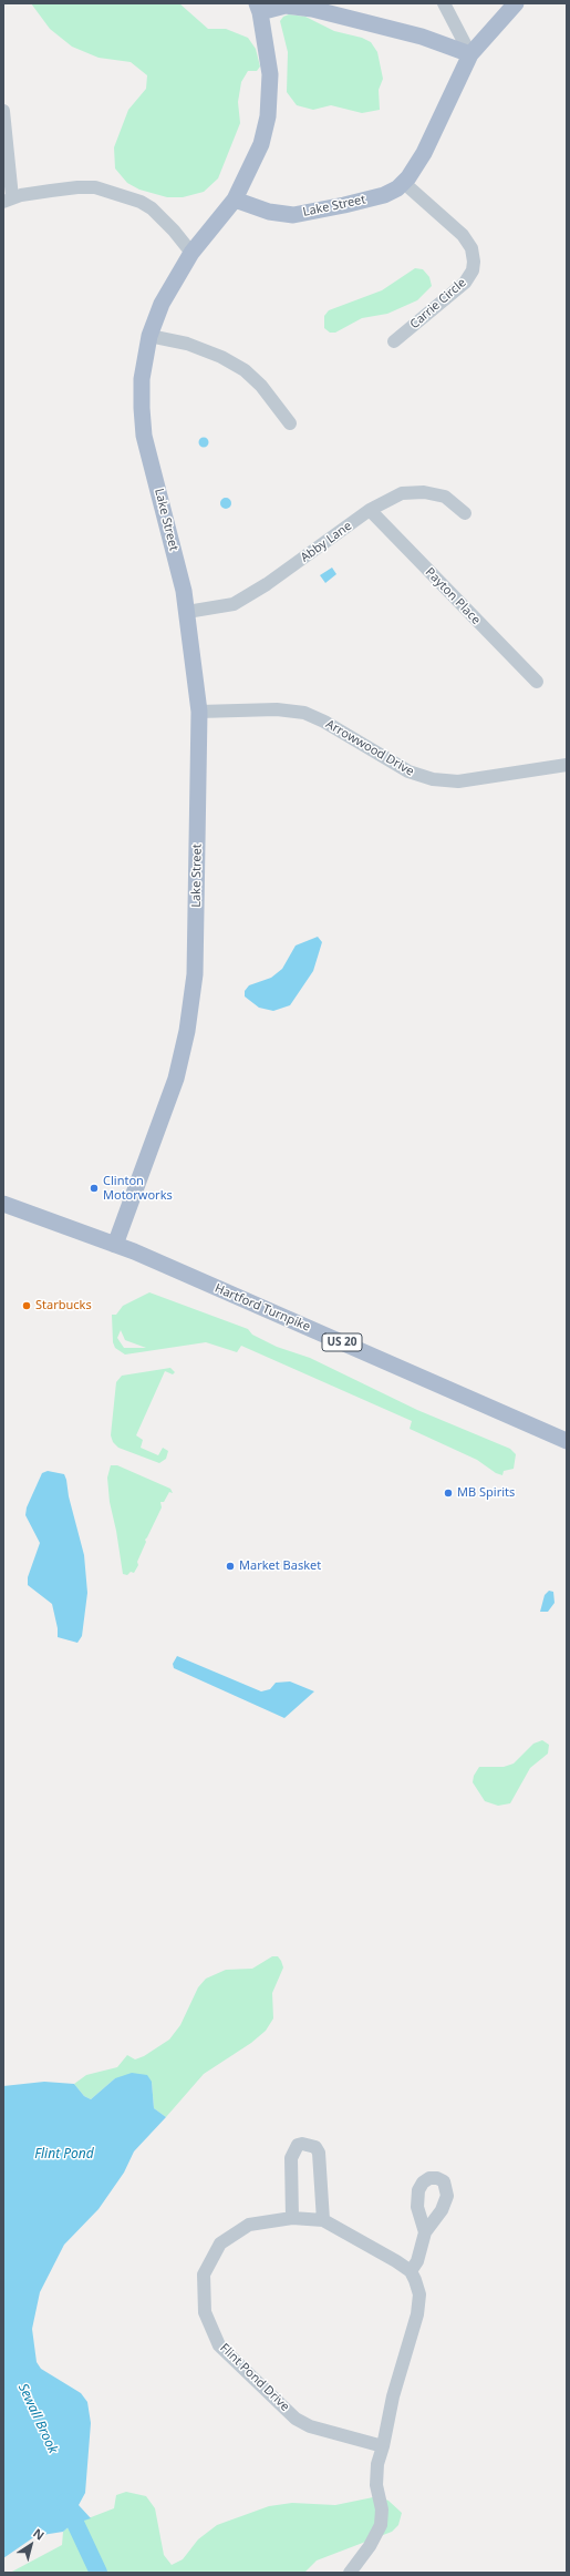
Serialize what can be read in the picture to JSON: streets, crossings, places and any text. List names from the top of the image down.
{
  "streets": {
    "main road": ["Lake Street", "Hartford Turnpike", "US 20"],
    "street": [
      "Carrie Circle",
      "Abby Lane",
      "Payton Place",
      "Arrowwood Drive",
      "Flint Pond Drive"
    ]
  },
  "crossings": [
    ["Lake Street", "Carrie Circle"],
    ["Lake Street", "Abby Lane"],
    ["Lake Street", "Arrowwood Drive"],
    ["Lake Street", "Hartford Turnpike"],
    ["Abby Lane", "Payton Place"]
  ],
  "water": ["Flint Pond", "Sewall Brook"],
  "places": [
    "Clinton Motorworks",
    "Starbucks",
    "MB Spirits",
    "Market Basket"
  ],
  "north": "top right"
}
